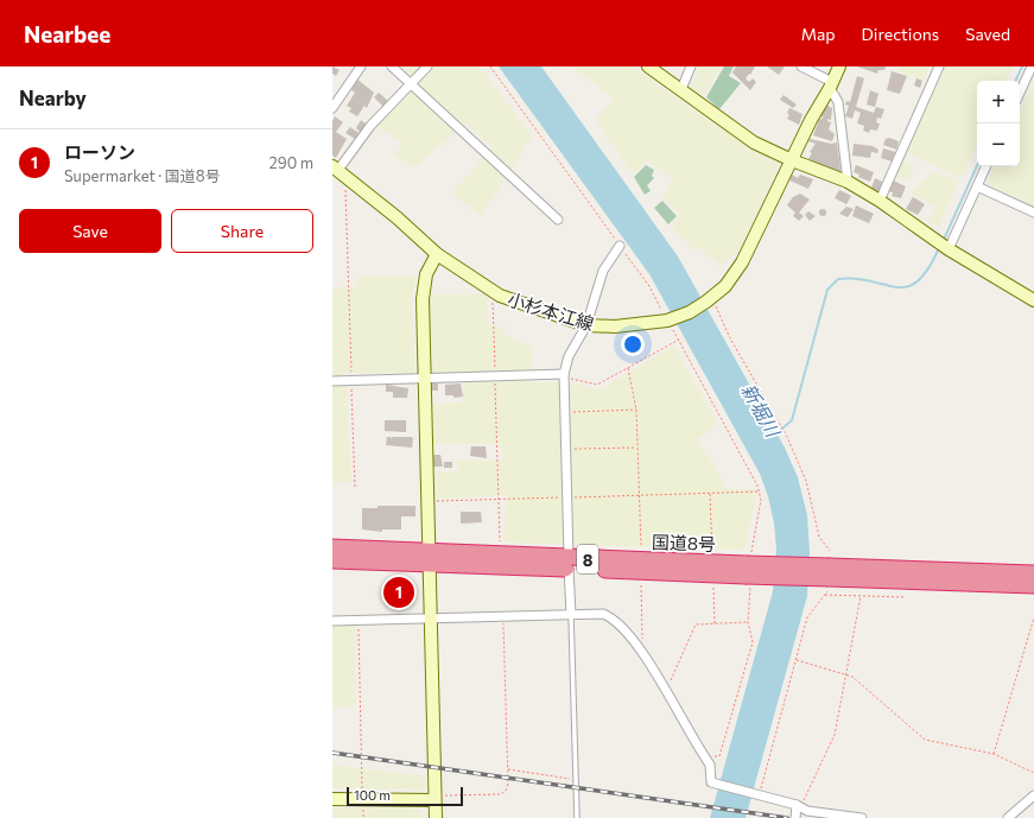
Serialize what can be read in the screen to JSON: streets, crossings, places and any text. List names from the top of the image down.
{
  "streets": {
    "highway": ["国道8号", "8"],
    "street": ["小杉本江線"]
  },
  "water": ["新堀川"],
  "scale_bar": "100 m",
  "page": {
    "header": "Nearbee",
    "nav": ["Map", "Directions", "Saved"],
    "heading": "Nearby",
    "map_buttons": ["+", "−"],
    "list": [
      {
        "mark": "1",
        "name": "ローソン",
        "note": "Supermarket · 国道8号",
        "value": "290 m"
      }
    ],
    "buttons": ["Save", "Share"],
    "pins": "1",
    "scale": "100 m"
  }
}
